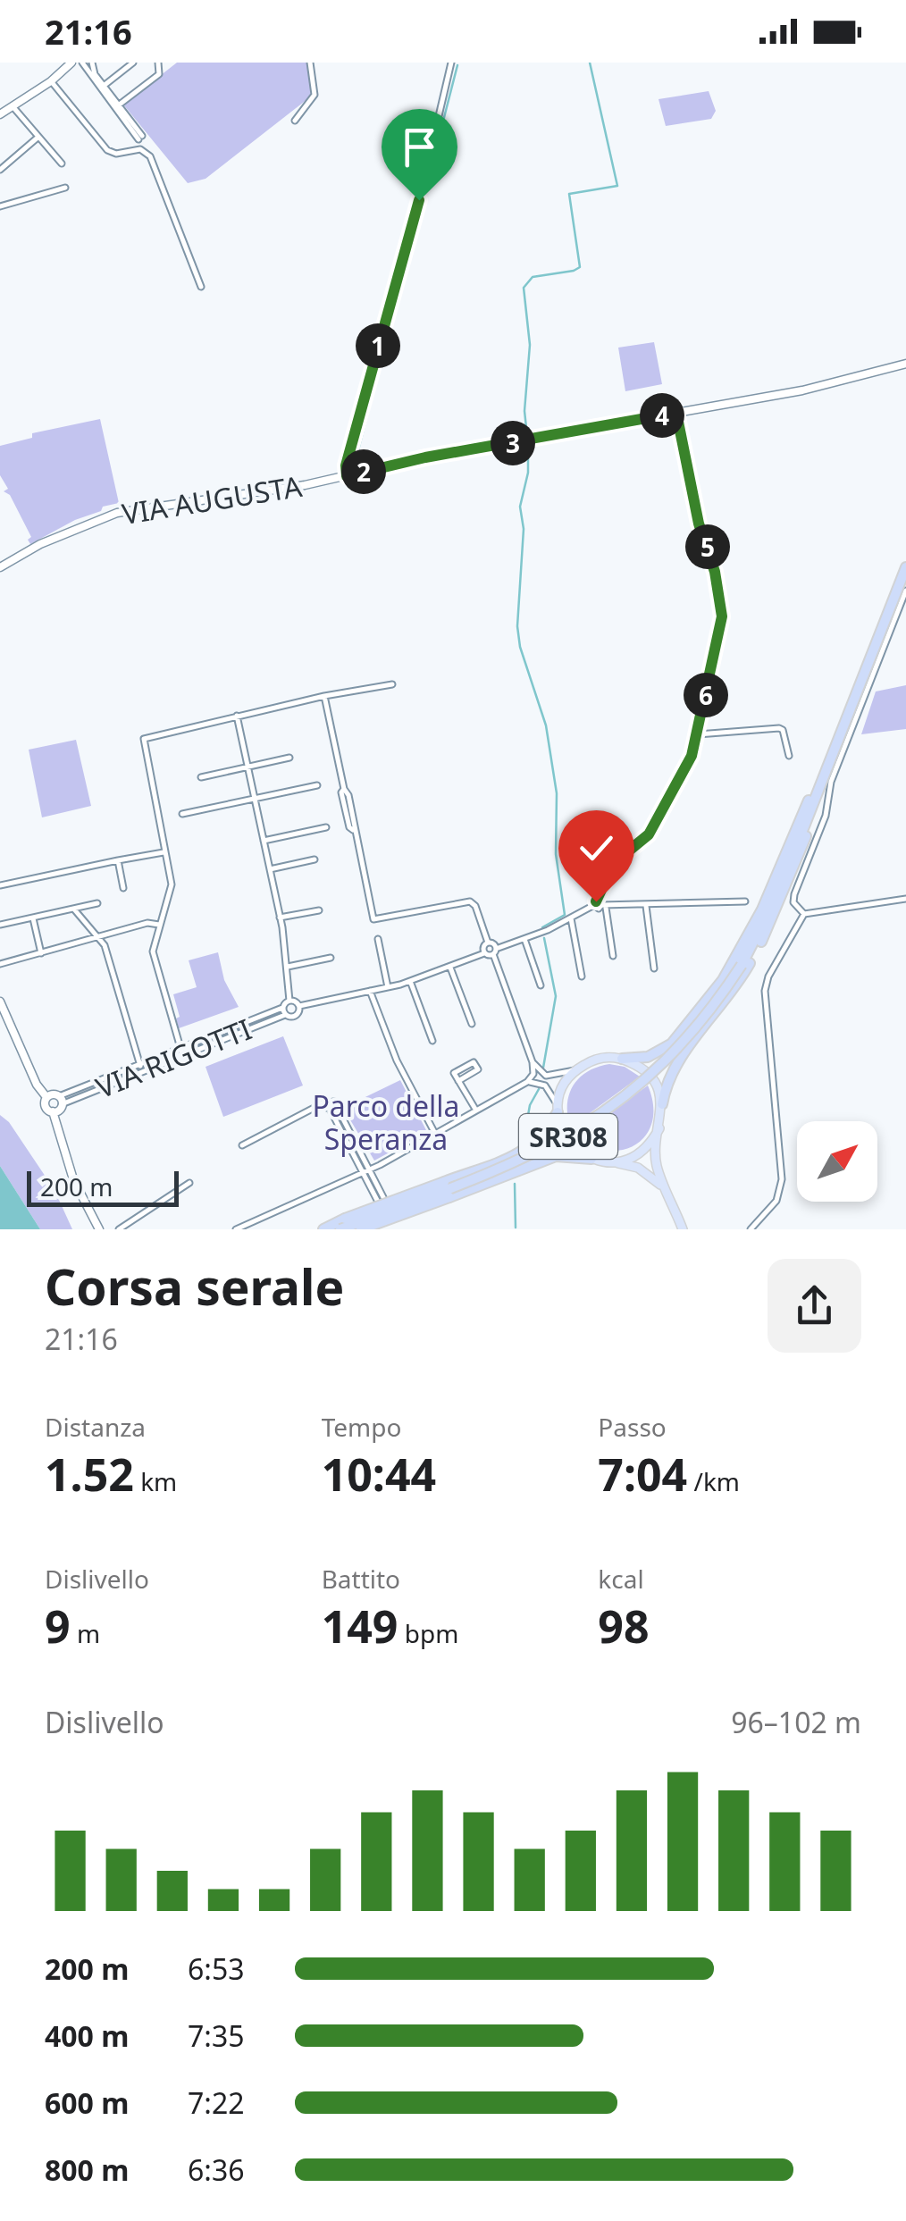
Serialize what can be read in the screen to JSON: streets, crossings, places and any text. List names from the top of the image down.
{
  "streets": {
    "highway": ["SR308"],
    "street": ["VIA AUGUSTA", "VIA RIGOTTI"]
  },
  "parks": ["Parco della Speranza"],
  "scale_bar": "200 m",
  "north": "top right",
  "page": {
    "status": "21:16",
    "pins": [
      "1",
      "4",
      "3",
      "2",
      "5",
      "6"
    ],
    "scale": "200 m",
    "heading": ["Corsa serale", "21:16"],
    "stats": [
      ["Distanza", "1.52 km"],
      ["Tempo", "10:44"],
      ["Passo", "7:04 /km"],
      ["Dislivello", "9 m"],
      ["Battito", "149 bpm"],
      ["kcal", "98"]
    ],
    "chart": ["Dislivello", "96–102 m"],
    "list": [
      {
        "name": "200 m",
        "note": "6:53"
      },
      {
        "name": "400 m",
        "note": "7:35"
      },
      {
        "name": "600 m",
        "note": "7:22"
      },
      {
        "name": "800 m",
        "note": "6:36"
      }
    ]
  }
}
